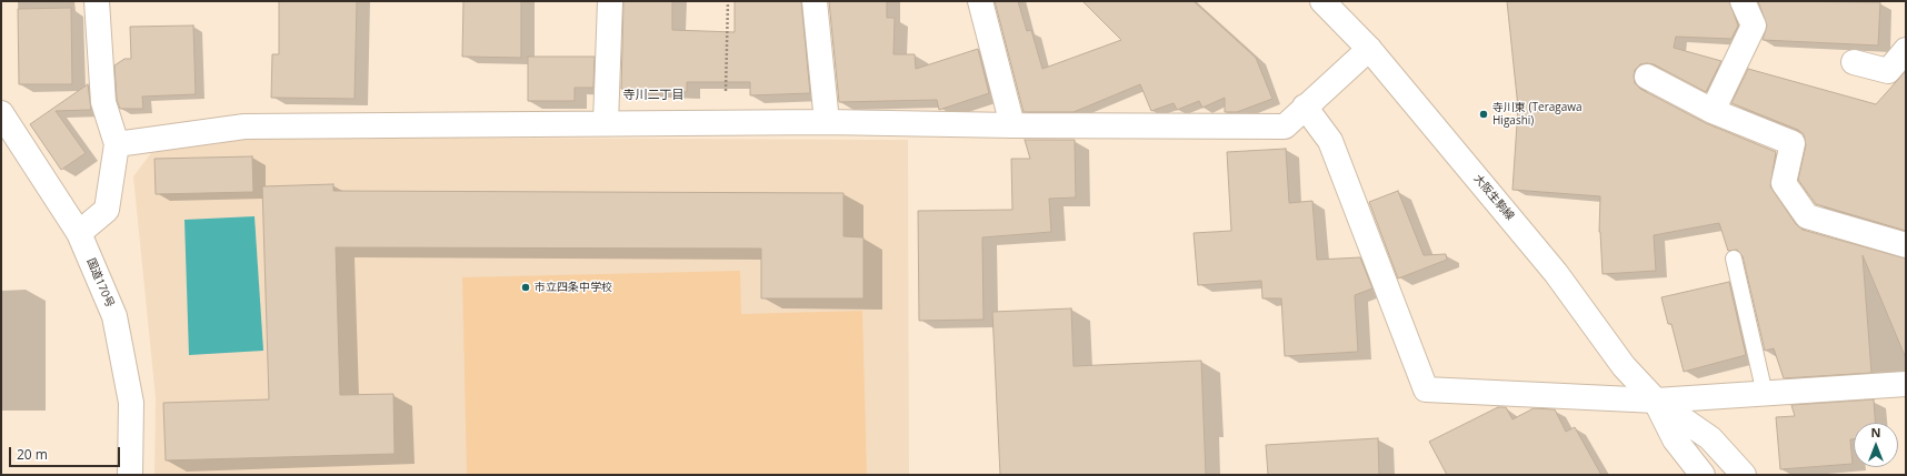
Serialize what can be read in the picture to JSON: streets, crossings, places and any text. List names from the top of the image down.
{
  "streets": {
    "main road": ["大阪生駒線", "国道170号"]
  },
  "districts": ["寺川二丁目"],
  "places": ["寺川東 (Teragawa Higashi)", "市立四条中学校"],
  "scale_bar": "20 m",
  "north": "top"
}
